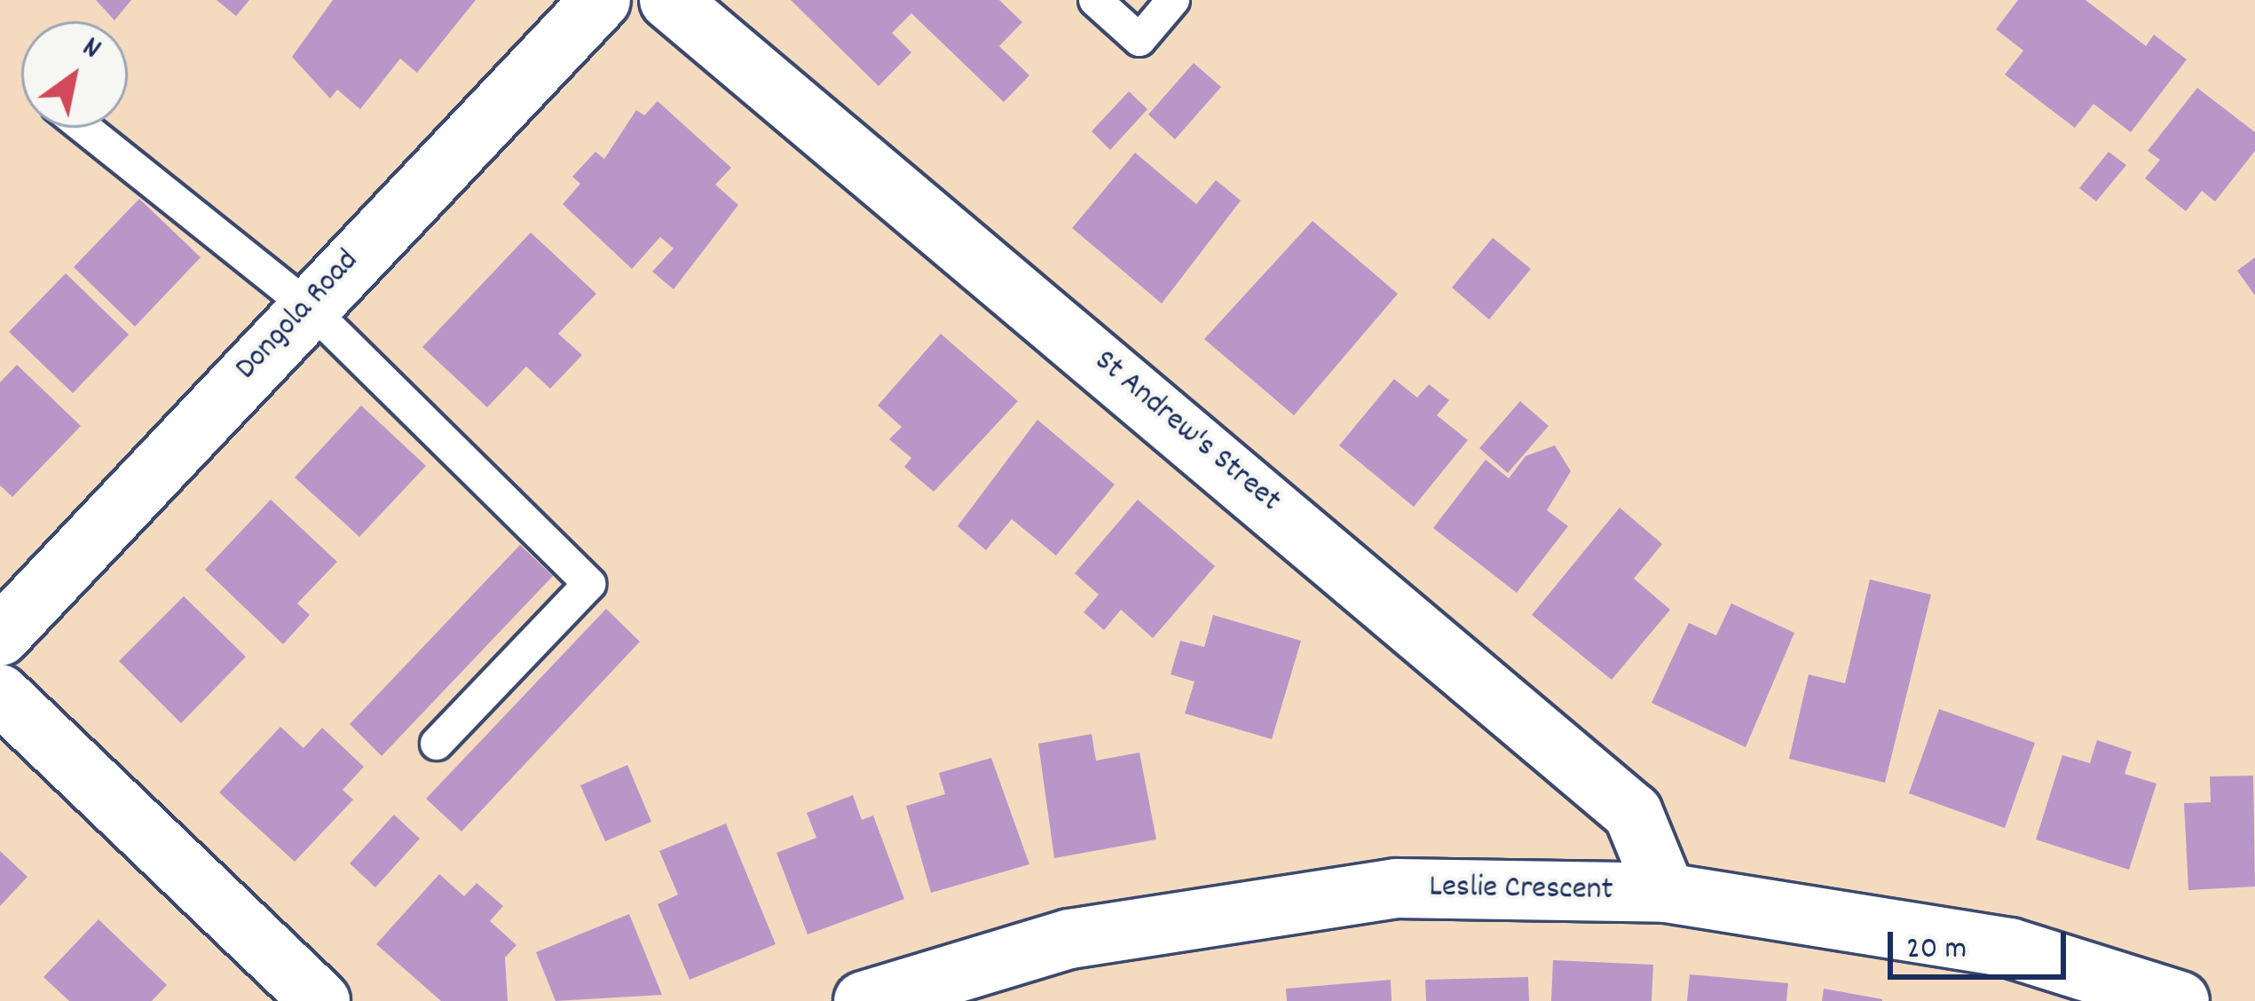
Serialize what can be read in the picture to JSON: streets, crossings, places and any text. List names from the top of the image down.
{
  "streets": {
    "street": ["Dongola Road", "St Andrew's Street", "Leslie Crescent"]
  },
  "crossings": [
    ["St Andrew's Street", "Leslie Crescent"]
  ],
  "scale_bar": "20 m",
  "north": "top right"
}
